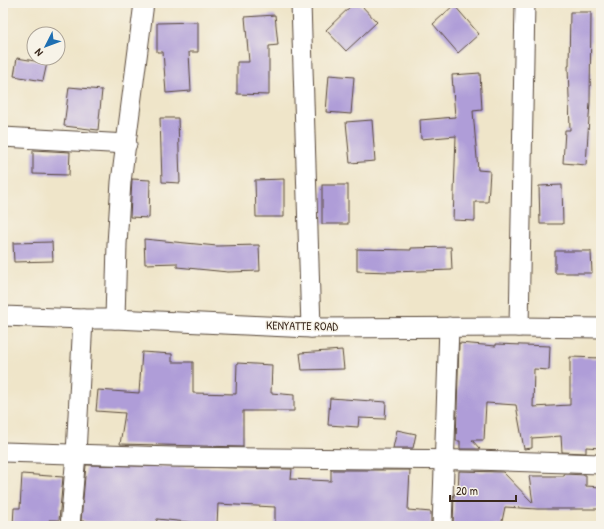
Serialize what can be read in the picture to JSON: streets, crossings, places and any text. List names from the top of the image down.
{
  "streets": {
    "street": ["KENYATTE ROAD"]
  },
  "scale_bar": "20 m",
  "north": "bottom left"
}
